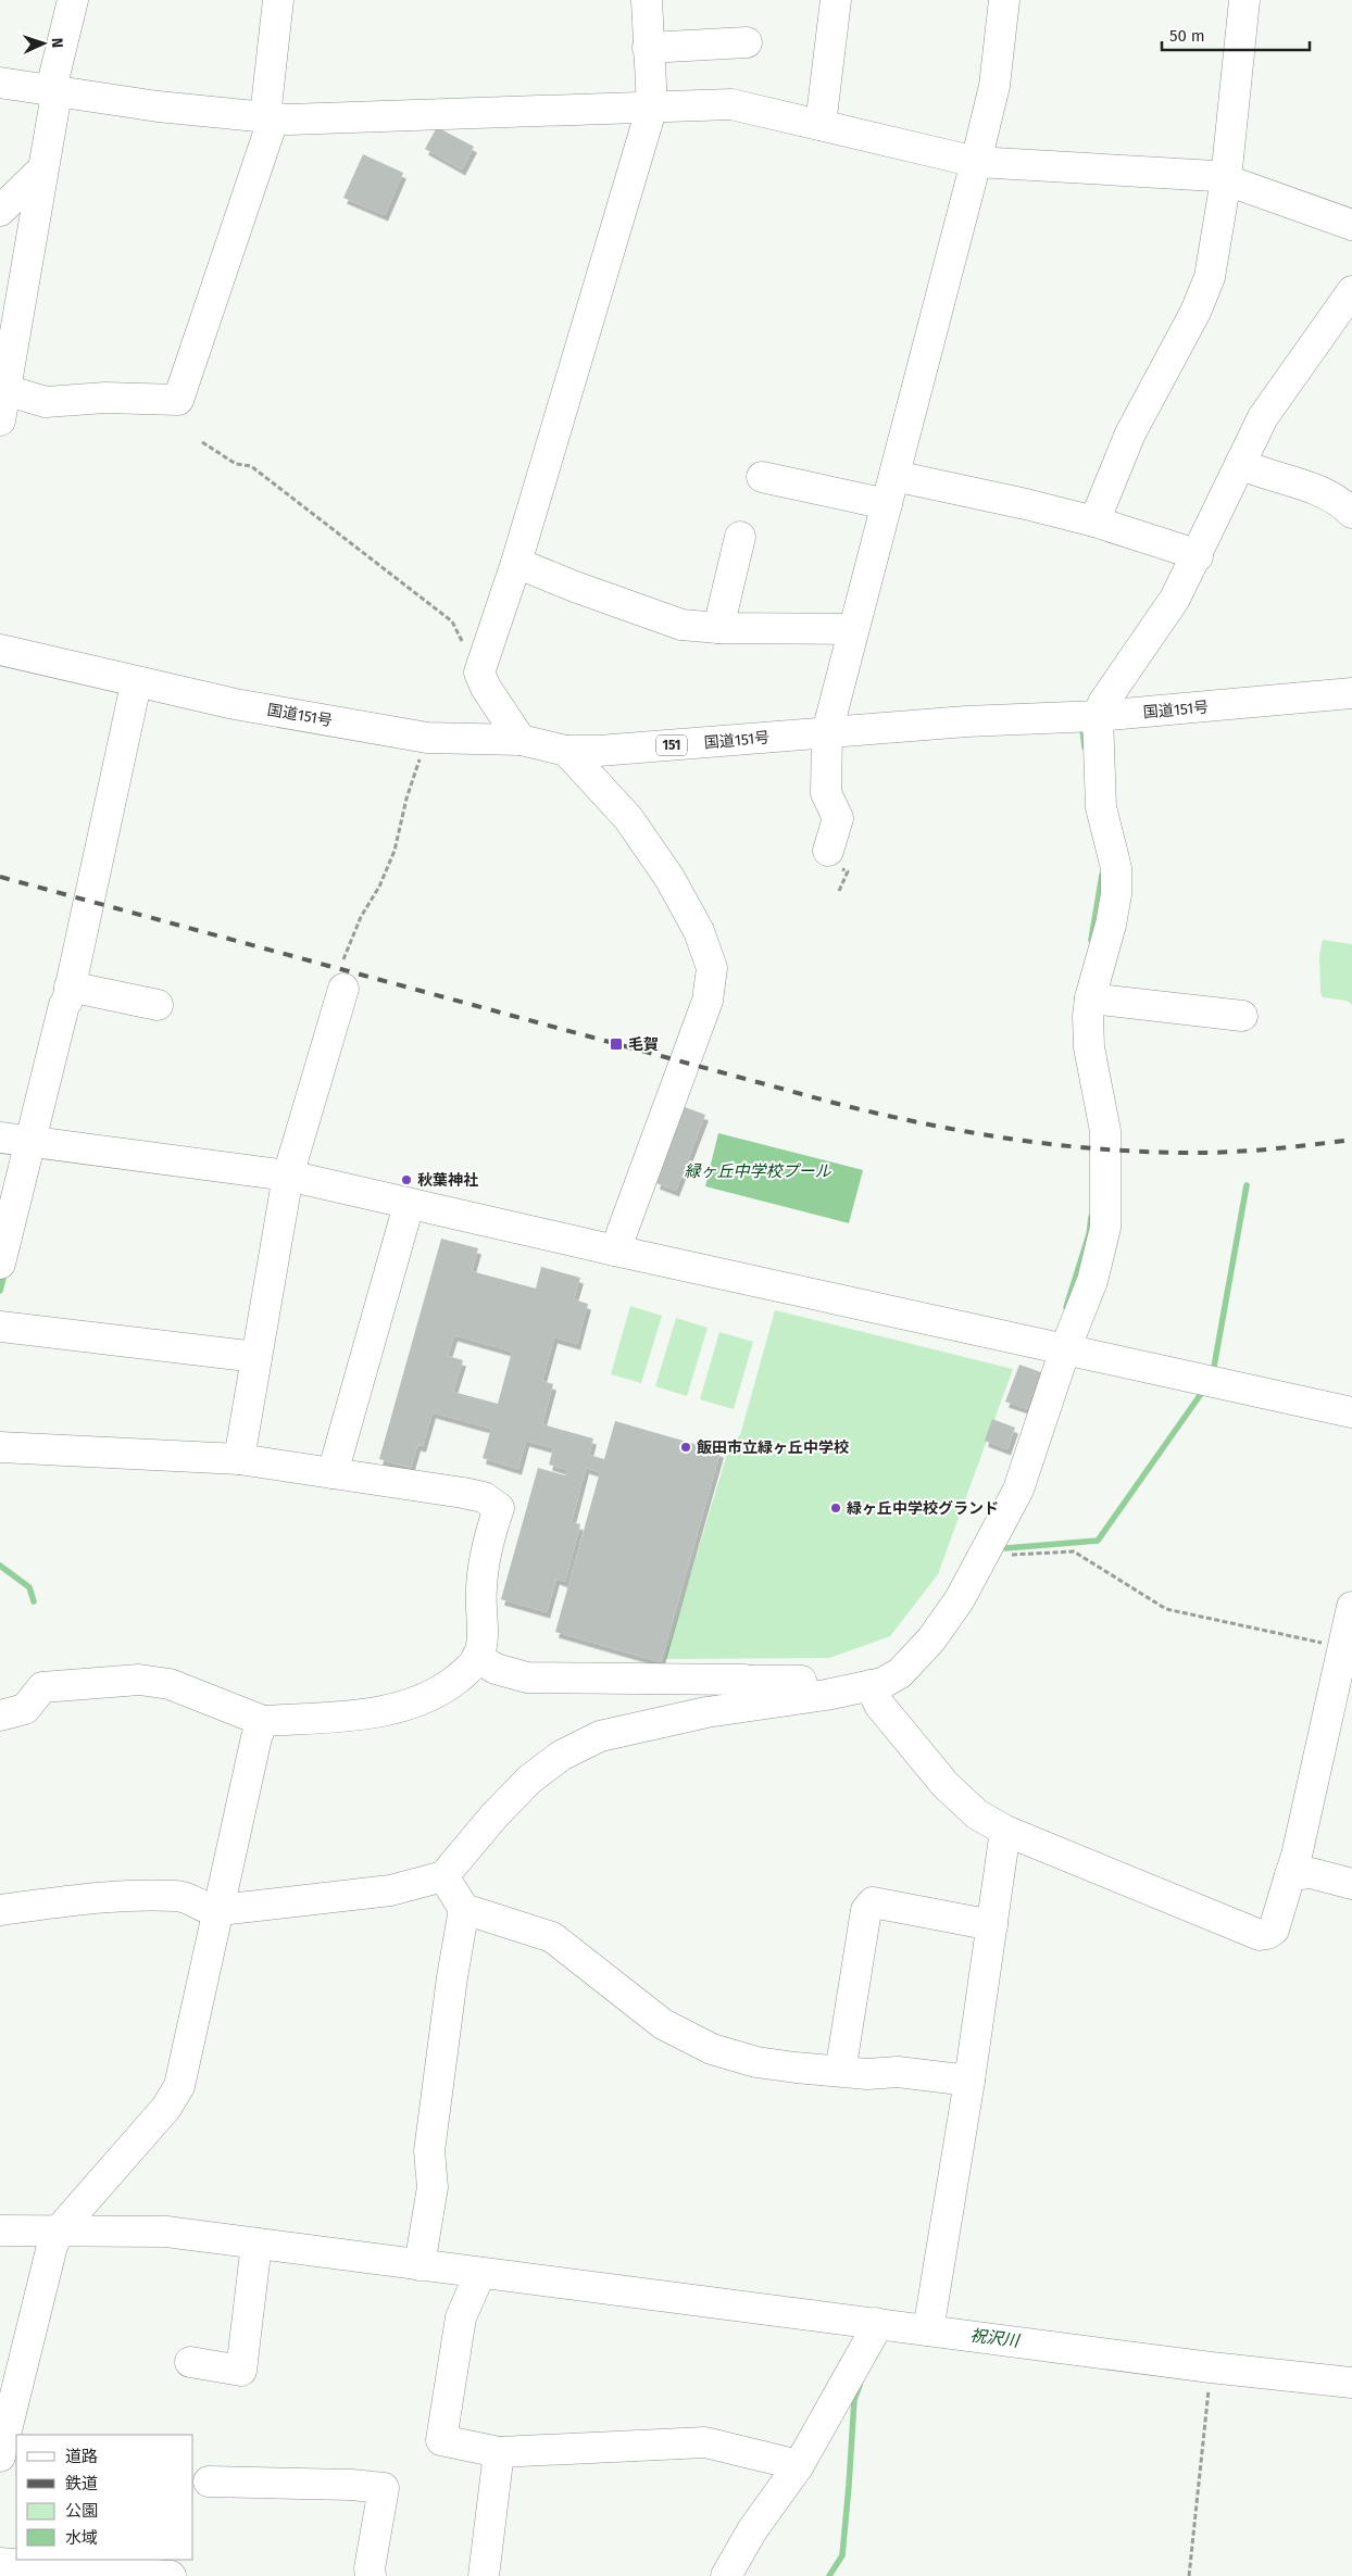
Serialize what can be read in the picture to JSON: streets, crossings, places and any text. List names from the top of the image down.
{
  "streets": {
    "main road": ["国道151号", "151"]
  },
  "water": ["緑ヶ丘中学校プール", "祝沢川"],
  "places": {
    "transit": ["毛賀"],
    "other": ["秋葉神社", "飯田市立緑ヶ丘中学校", "緑ヶ丘中学校グランド"]
  },
  "legend": [
    "道路",
    "鉄道",
    "公園",
    "水域"
  ],
  "scale_bar": "50 m",
  "north": "right"
}
